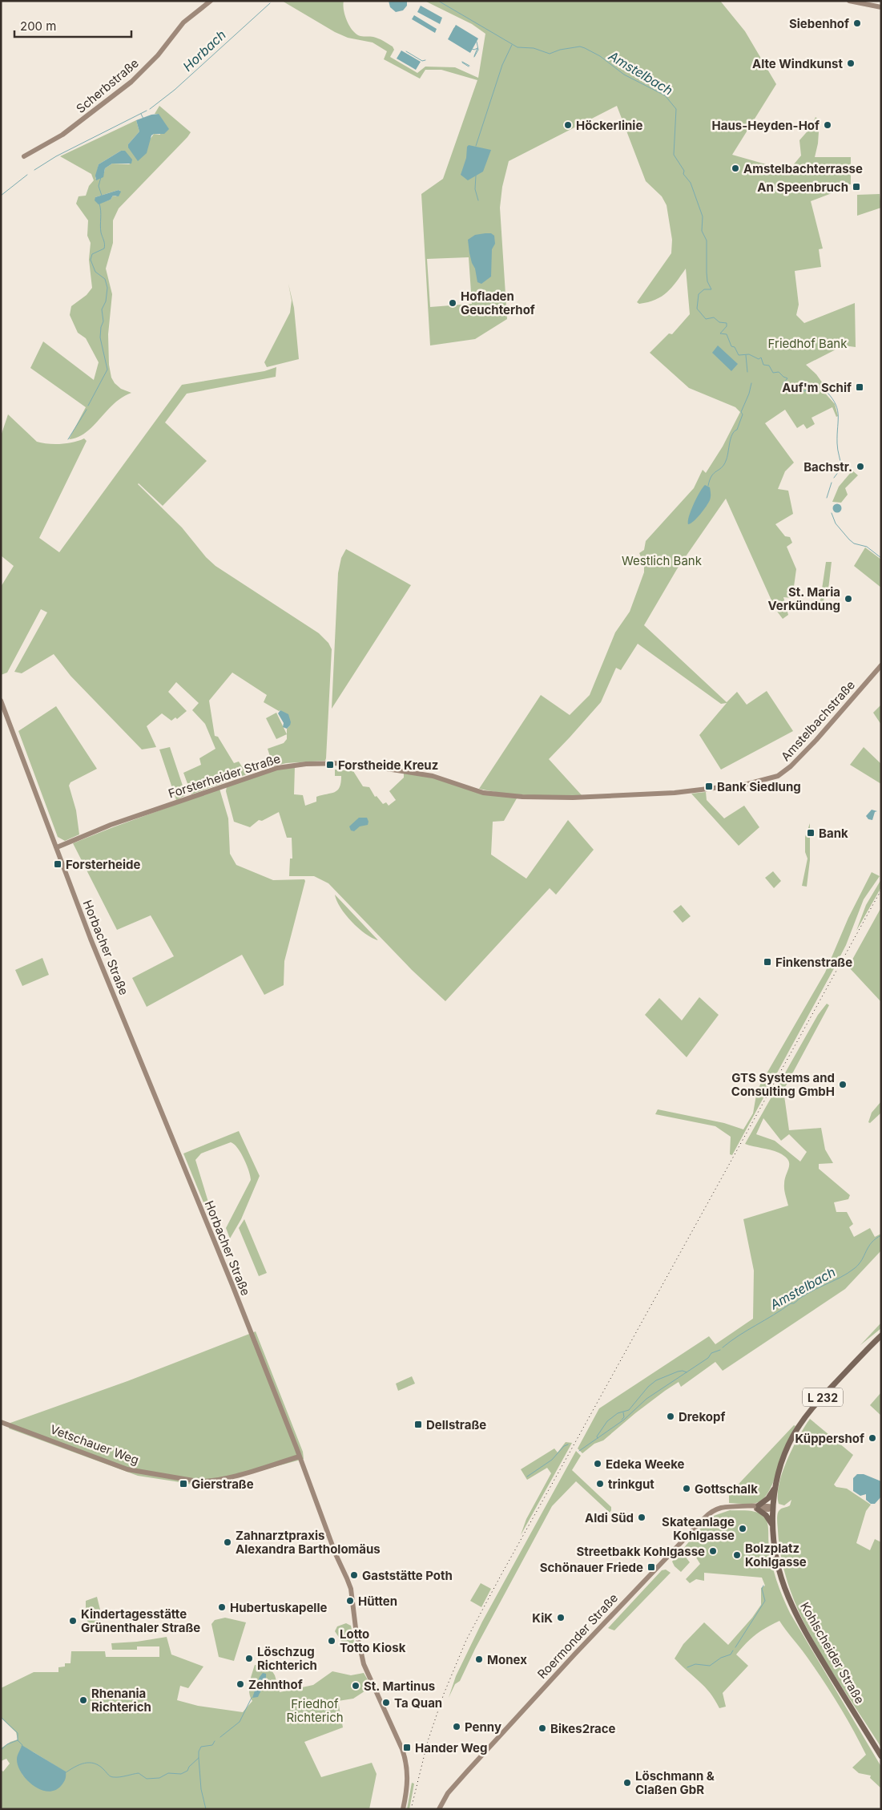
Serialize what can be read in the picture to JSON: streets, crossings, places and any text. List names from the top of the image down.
{
  "streets": {
    "main road": [
      "Scherbstraße",
      "Amstelbachstraße",
      "Forsterheider Straße",
      "Horbacher Straße",
      "L 232",
      "Vetschauer Weg",
      "Roermonder Straße",
      "Kohlscheider Straße"
    ]
  },
  "crossings": [
    ["Amstelbachstraße", "Forsterheider Straße"],
    ["Forsterheider Straße", "Horbacher Straße"],
    ["Horbacher Straße", "Vetschauer Weg"],
    ["L 232", "Roermonder Straße"],
    ["L 232", "Kohlscheider Straße"],
    ["Roermonder Straße", "Kohlscheider Straße"]
  ],
  "water": ["Horbach", "Amstelbach"],
  "parks": ["Friedhof Bank", "Westlich Bank", "Friedhof Richterich"],
  "places": {
    "other": [
      "Siebenhof",
      "Alte Windkunst",
      "Höckerlinie",
      "Haus-Heyden-Hof",
      "Amstelbachterrasse",
      "Hofladen Geuchterhof",
      "Bachstr.",
      "St. Maria Verkündung",
      "GTS Systems and Consulting GmbH",
      "Drekopf",
      "Küppershof",
      "Edeka Weeke",
      "trinkgut",
      "Gottschalk",
      "Aldi Süd",
      "Skateanlage Kohlgasse",
      "Zahnarztpraxis Alexandra Bartholomäus",
      "Streetbakk Kohlgasse",
      "Bolzplatz Kohlgasse",
      "Gaststätte Poth",
      "Hütten",
      "Hubertuskapelle",
      "KiK",
      "Kindertagesstätte Grünenthaler Straße",
      "Lotto Totto Kiosk",
      "Löschzug Richterich",
      "Monex",
      "Zehnthof",
      "St. Martinus",
      "Rhenania Richterich",
      "Ta Quan",
      "Penny",
      "Bikes2race",
      "Löschmann & Claßen GbR"
    ],
    "transit": [
      "An Speenbruch",
      "Auf'm Schif",
      "Forstheide Kreuz",
      "Bank Siedlung",
      "Bank",
      "Forsterheide",
      "Finkenstraße",
      "Dellstraße",
      "Gierstraße",
      "Schönauer Friede",
      "Hander Weg"
    ]
  },
  "scale_bar": "200 m"
}
